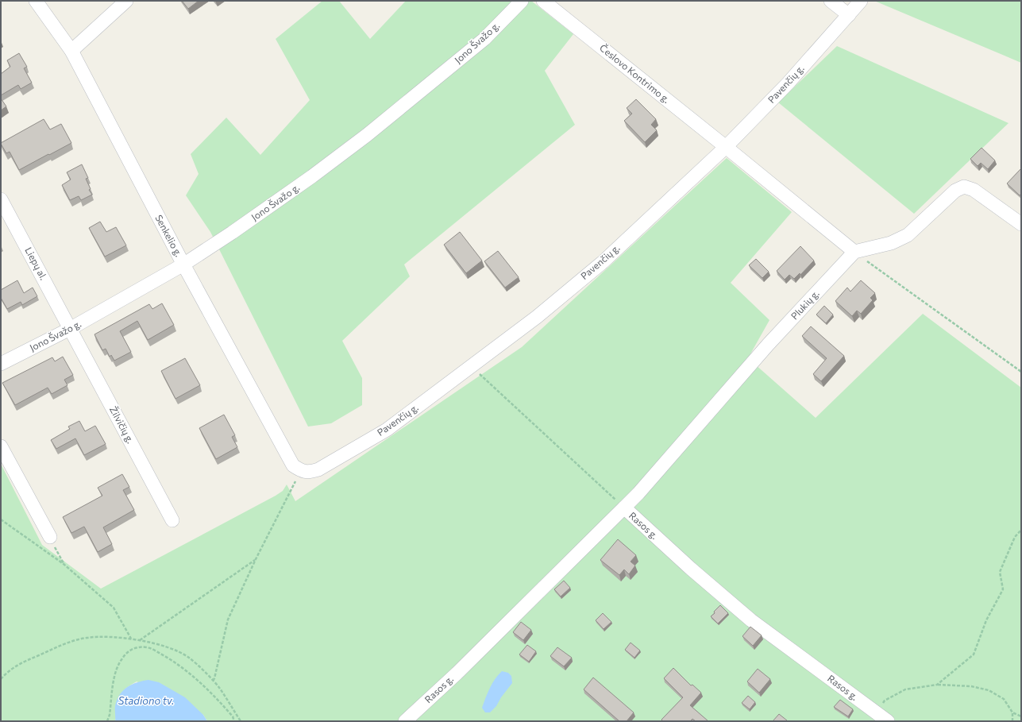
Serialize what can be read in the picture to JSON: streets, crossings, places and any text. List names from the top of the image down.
{
  "streets": {
    "street": [
      "Jono Švažo g.",
      "Česlovo Kontrimo g.",
      "Pavenčių g.",
      "Senkelio g.",
      "Liepų al.",
      "Plukių g.",
      "Žilvičių g.",
      "Rasos g."
    ]
  },
  "crossings": [
    ["Jono Švažo g.", "Senkelio g."],
    ["Jono Švažo g.", "Liepų al."],
    ["Jono Švažo g.", "Žilvičių g."],
    ["Česlovo Kontrimo g.", "Pavenčių g."],
    ["Česlovo Kontrimo g.", "Plukių g."],
    ["Pavenčių g.", "Senkelio g."],
    ["Liepų al.", "Žilvičių g."],
    ["Plukių g.", "Rasos g."]
  ],
  "water": ["Stadiono tv."]
}
